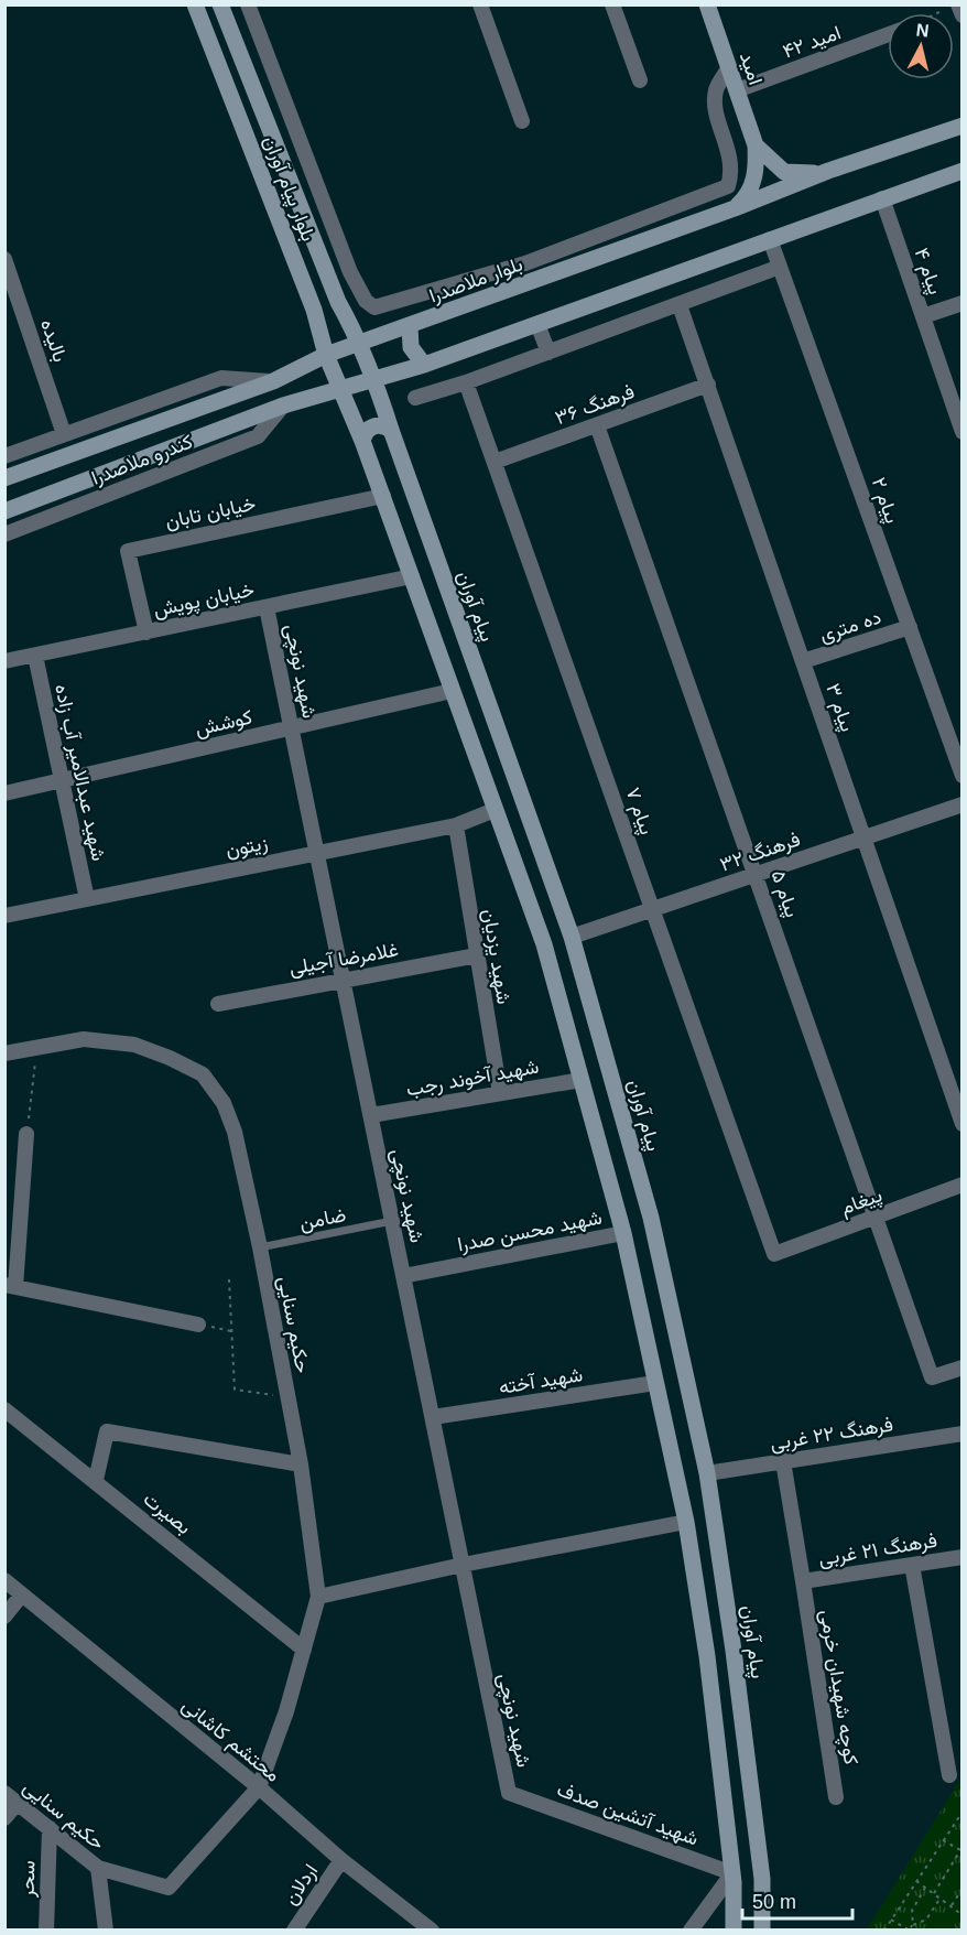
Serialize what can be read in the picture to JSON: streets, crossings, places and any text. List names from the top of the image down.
{
  "streets": {
    "main road": [
      "امید",
      "بلوار پیام آوران",
      "بلوار ملاصدرا",
      "پیام آوران"
    ],
    "street": [
      "امید ۴۲",
      "پیام ۴",
      "بالیده",
      "فرهنگ ۳۶",
      "کندرو ملاصدرا",
      "پیام ۲",
      "خیابان تابان",
      "خیابان پویش",
      "ده متری",
      "شهید نونچی",
      "پیام ۳",
      "کوشش",
      "شهید عبدالامیر آب زاده",
      "پیام ۷",
      "زیتون",
      "فرهنگ ۳۲",
      "پیام ۵",
      "شهید یزدیان",
      "غلامرضا آجیلی",
      "شهید آخوند رجب",
      "پیغام",
      "شهید محسن صدرا",
      "حکیم سنایی",
      "شهید آخته",
      "فرهنگ ۲۲ غربی",
      "بصیرت",
      "فرهنگ ۲۱ غربی",
      "کوچه شهیدان خرمی",
      "محتشم کاشانی",
      "شهید آتشین صدف",
      "سحر",
      "اردلان"
    ],
    "lane": ["ضامن"]
  },
  "crossings": [
    ["امید ۴۲", "امید"],
    ["امید", "بلوار ملاصدرا"],
    ["بلوار پیام آوران", "بلوار ملاصدرا"],
    ["بلوار پیام آوران", "پیام آوران"],
    ["بلوار ملاصدرا", "پیام آوران"],
    ["فرهنگ ۳۶", "پیام ۳"],
    ["فرهنگ ۳۶", "پیام ۷"],
    ["فرهنگ ۳۶", "پیام ۵"],
    ["پیام ۲", "ده متری"],
    ["خیابان تابان", "خیابان پویش"],
    ["خیابان پویش", "شهید نونچی"],
    ["خیابان پویش", "شهید عبدالامیر آب زاده"],
    ["پیام آوران", "فرهنگ ۳۲"],
    ["پیام آوران", "فرهنگ ۲۲ غربی"],
    ["ده متری", "پیام ۳"],
    ["شهید نونچی", "کوشش"],
    ["شهید نونچی", "زیتون"],
    ["شهید نونچی", "غلامرضا آجیلی"],
    ["شهید نونچی", "شهید آخوند رجب"],
    ["شهید نونچی", "ضامن"],
    ["شهید نونچی", "شهید محسن صدرا"],
    ["شهید نونچی", "شهید آخته"],
    ["شهید نونچی", "شهید آتشین صدف"],
    ["پیام ۳", "فرهنگ ۳۲"],
    ["کوشش", "شهید عبدالامیر آب زاده"],
    ["شهید عبدالامیر آب زاده", "زیتون"],
    ["پیام ۷", "فرهنگ ۳۲"],
    ["پیام ۷", "پیغام"],
    ["زیتون", "شهید یزدیان"],
    ["فرهنگ ۳۲", "پیام ۵"],
    ["پیام ۵", "پیغام"],
    ["شهید یزدیان", "غلامرضا آجیلی"],
    ["شهید یزدیان", "شهید آخوند رجب"],
    ["ضامن", "حکیم سنایی"],
    ["حکیم سنایی", "بصیرت"],
    ["حکیم سنایی", "محتشم کاشانی"],
    ["حکیم سنایی", "سحر"],
    ["فرهنگ ۲۲ غربی", "فرهنگ ۲۱ غربی"],
    ["فرهنگ ۲۱ غربی", "کوچه شهیدان خرمی"],
    ["محتشم کاشانی", "اردلان"]
  ],
  "scale_bar": "50 m",
  "north": "top"
}
